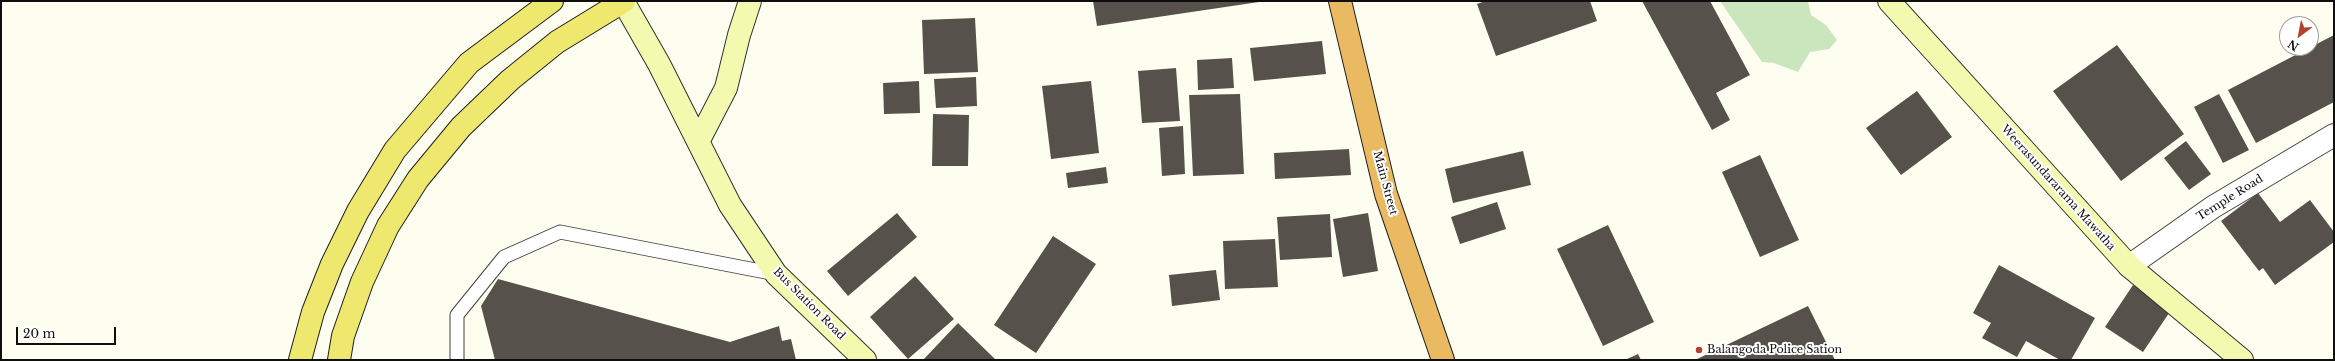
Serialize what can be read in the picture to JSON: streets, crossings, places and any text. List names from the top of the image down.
{
  "streets": {
    "highway": ["Main Street"],
    "street": ["Weerasundararama Mawatha", "Temple Road", "Bus Station Road"]
  },
  "crossings": [
    ["Weerasundararama Mawatha", "Temple Road"]
  ],
  "places": ["Balangoda Police Sation"],
  "scale_bar": "20 m",
  "north": "bottom left"
}
